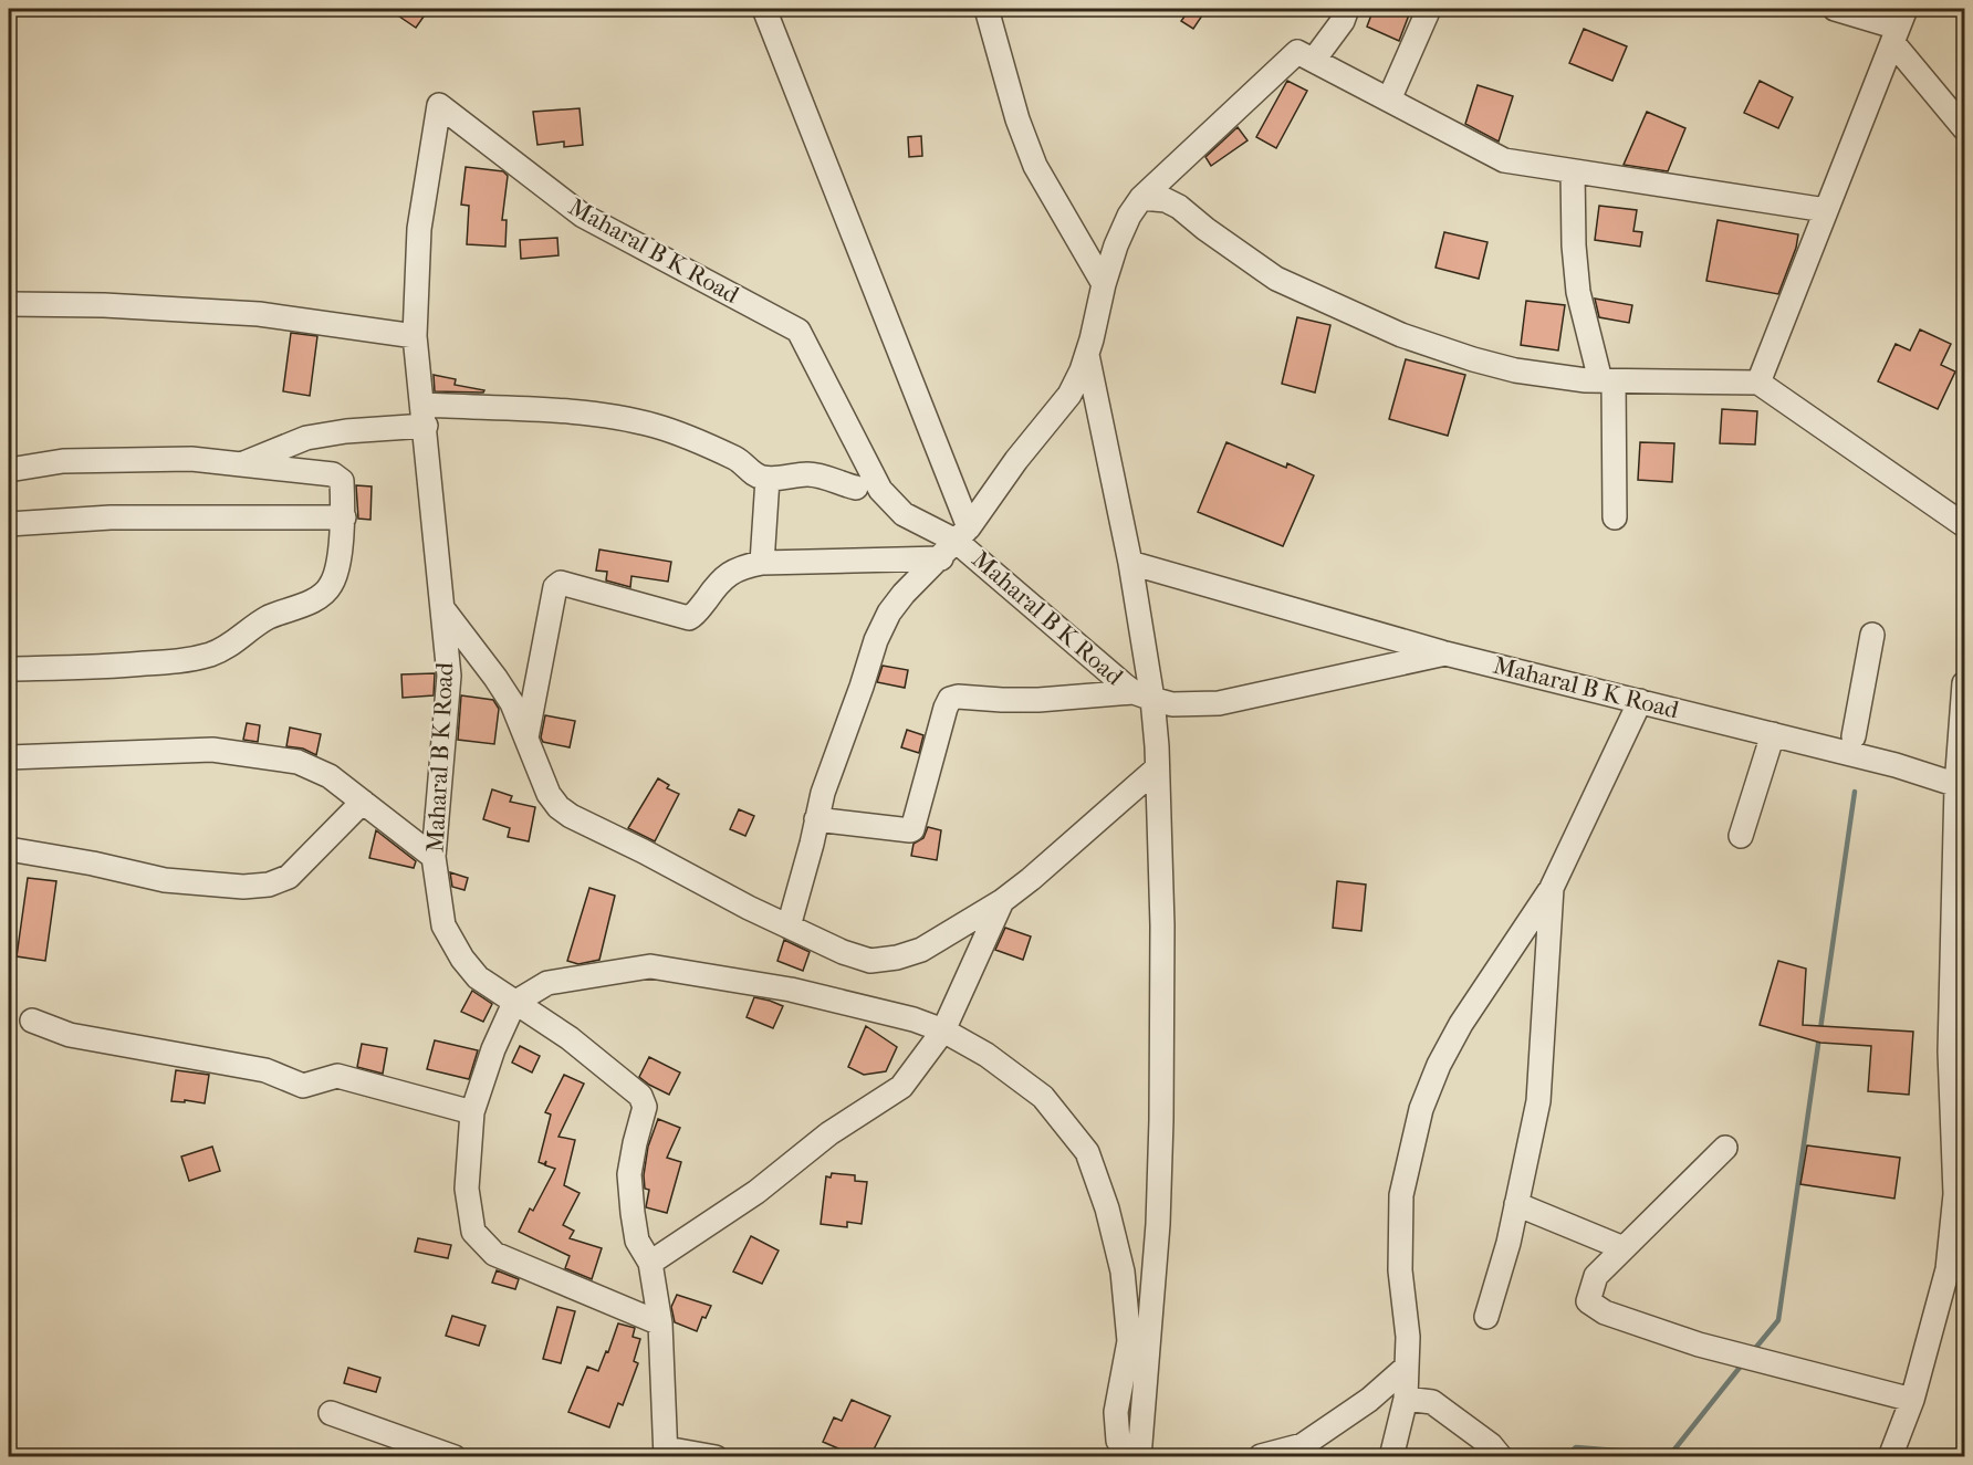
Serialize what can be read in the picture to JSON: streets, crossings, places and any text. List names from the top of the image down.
{
  "streets": {
    "street": ["Maharal B K Road"]
  }
}
